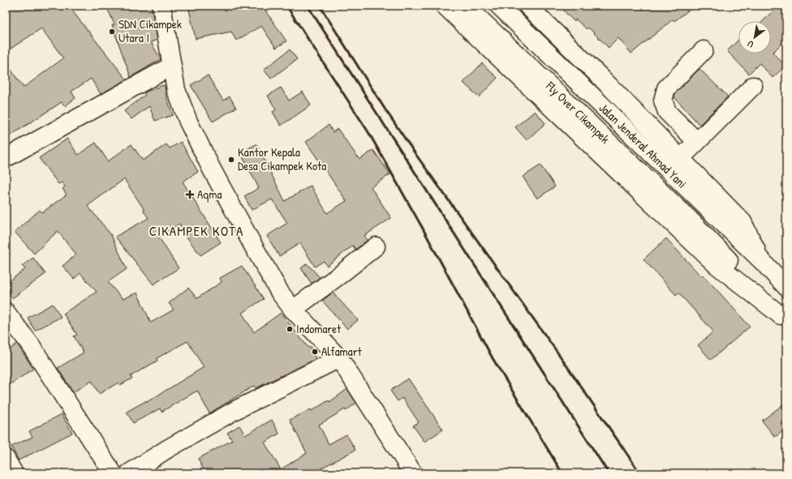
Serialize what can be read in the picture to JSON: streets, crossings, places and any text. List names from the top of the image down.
{
  "streets": {
    "main road": ["Fly Over Cikampek", "Jalan Jenderal Ahmad Yani"]
  },
  "districts": ["CIKAMPEK KOTA"],
  "places": {
    "other": [
      "SDN Cikampek Utara I",
      "Kantor Kepala Desa Cikampek Kota",
      "Indomaret",
      "Alfamart"
    ],
    "health": ["Aqma"]
  },
  "north": "bottom left"
}
